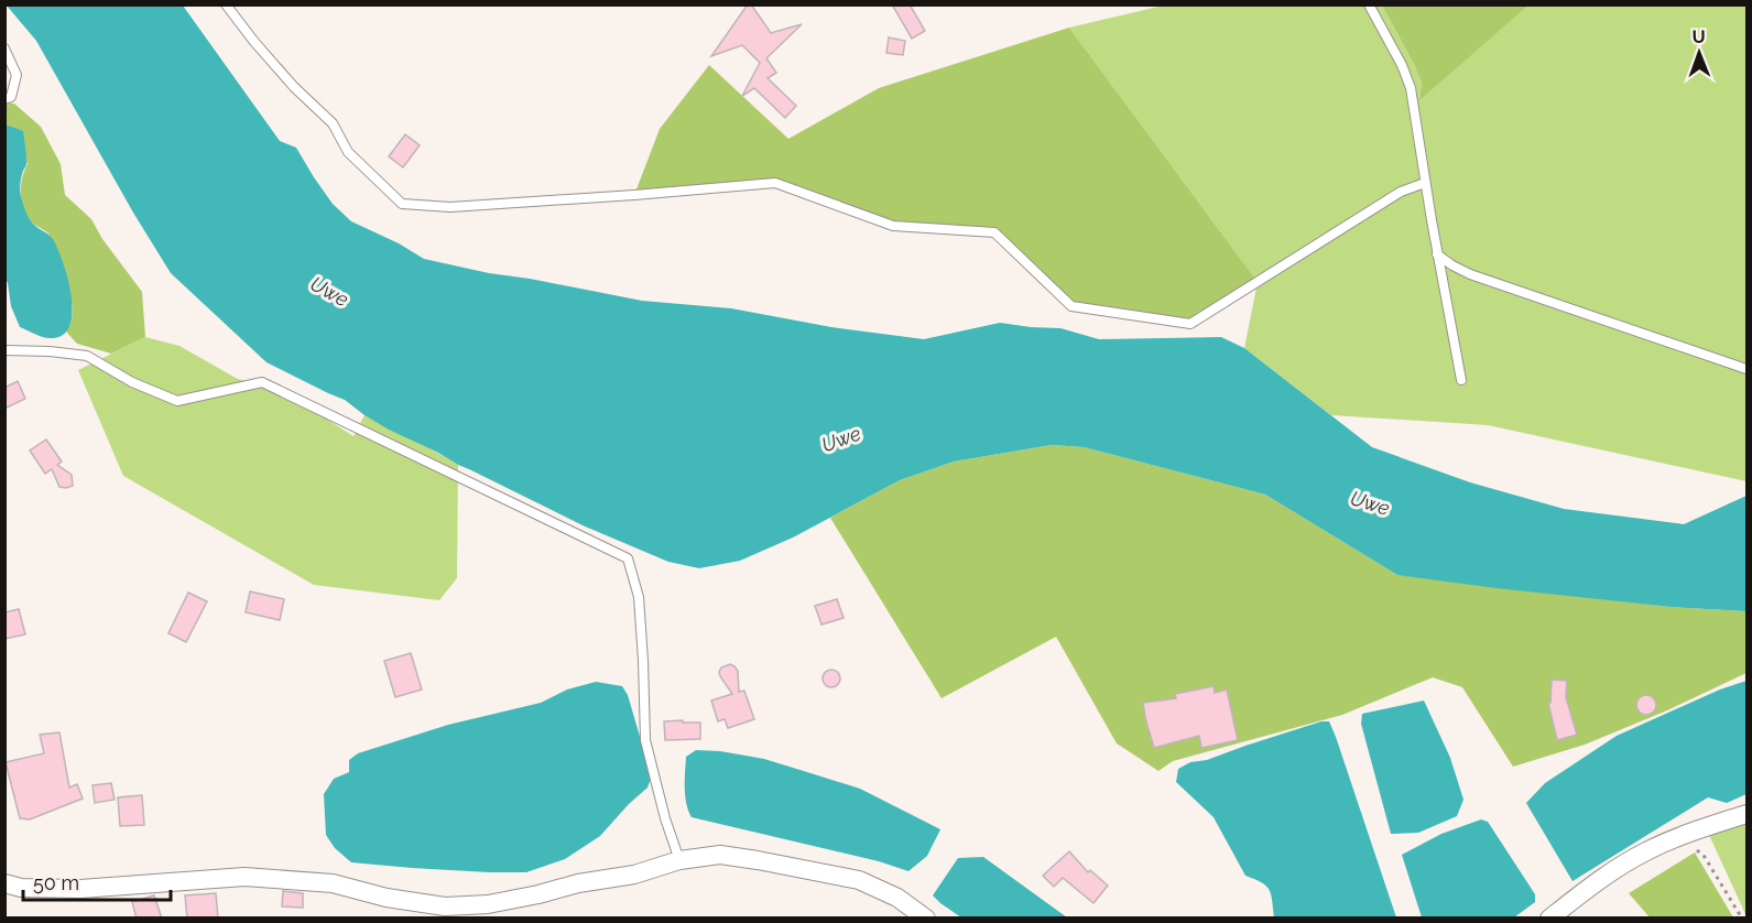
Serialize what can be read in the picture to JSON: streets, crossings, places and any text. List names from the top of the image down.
{
  "water": ["Uwe"],
  "scale_bar": "50 m",
  "north": "top"
}
